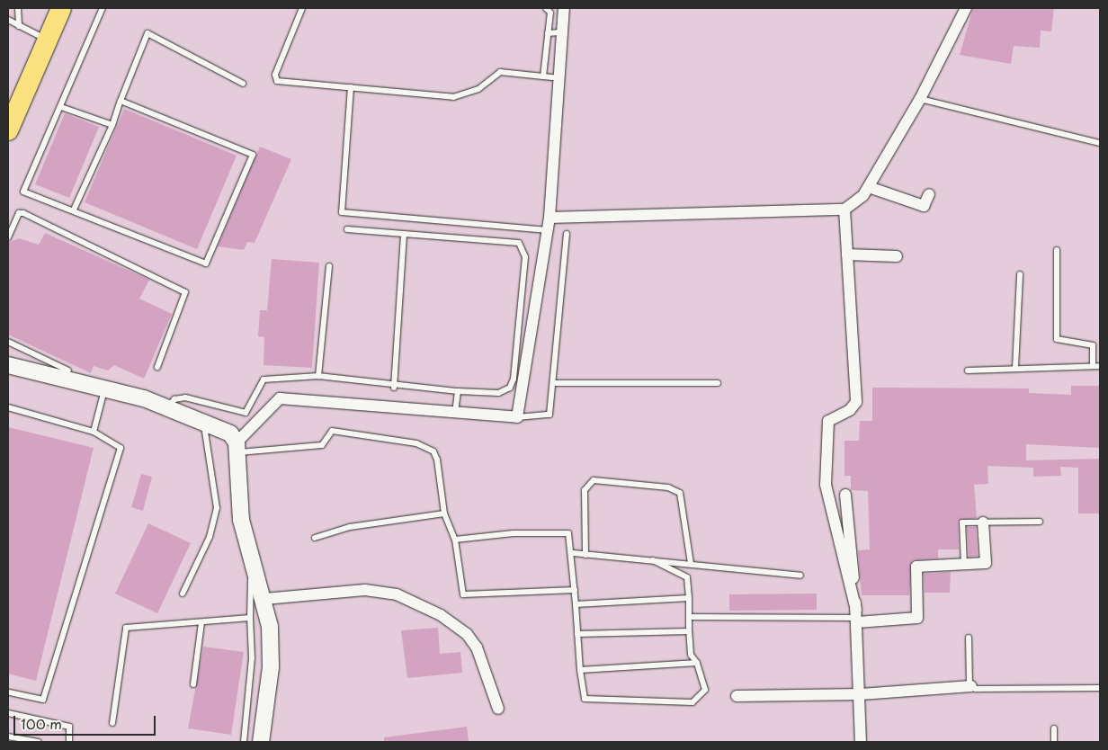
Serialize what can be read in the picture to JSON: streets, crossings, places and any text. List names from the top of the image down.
{
  "scale_bar": "100 m"
}
